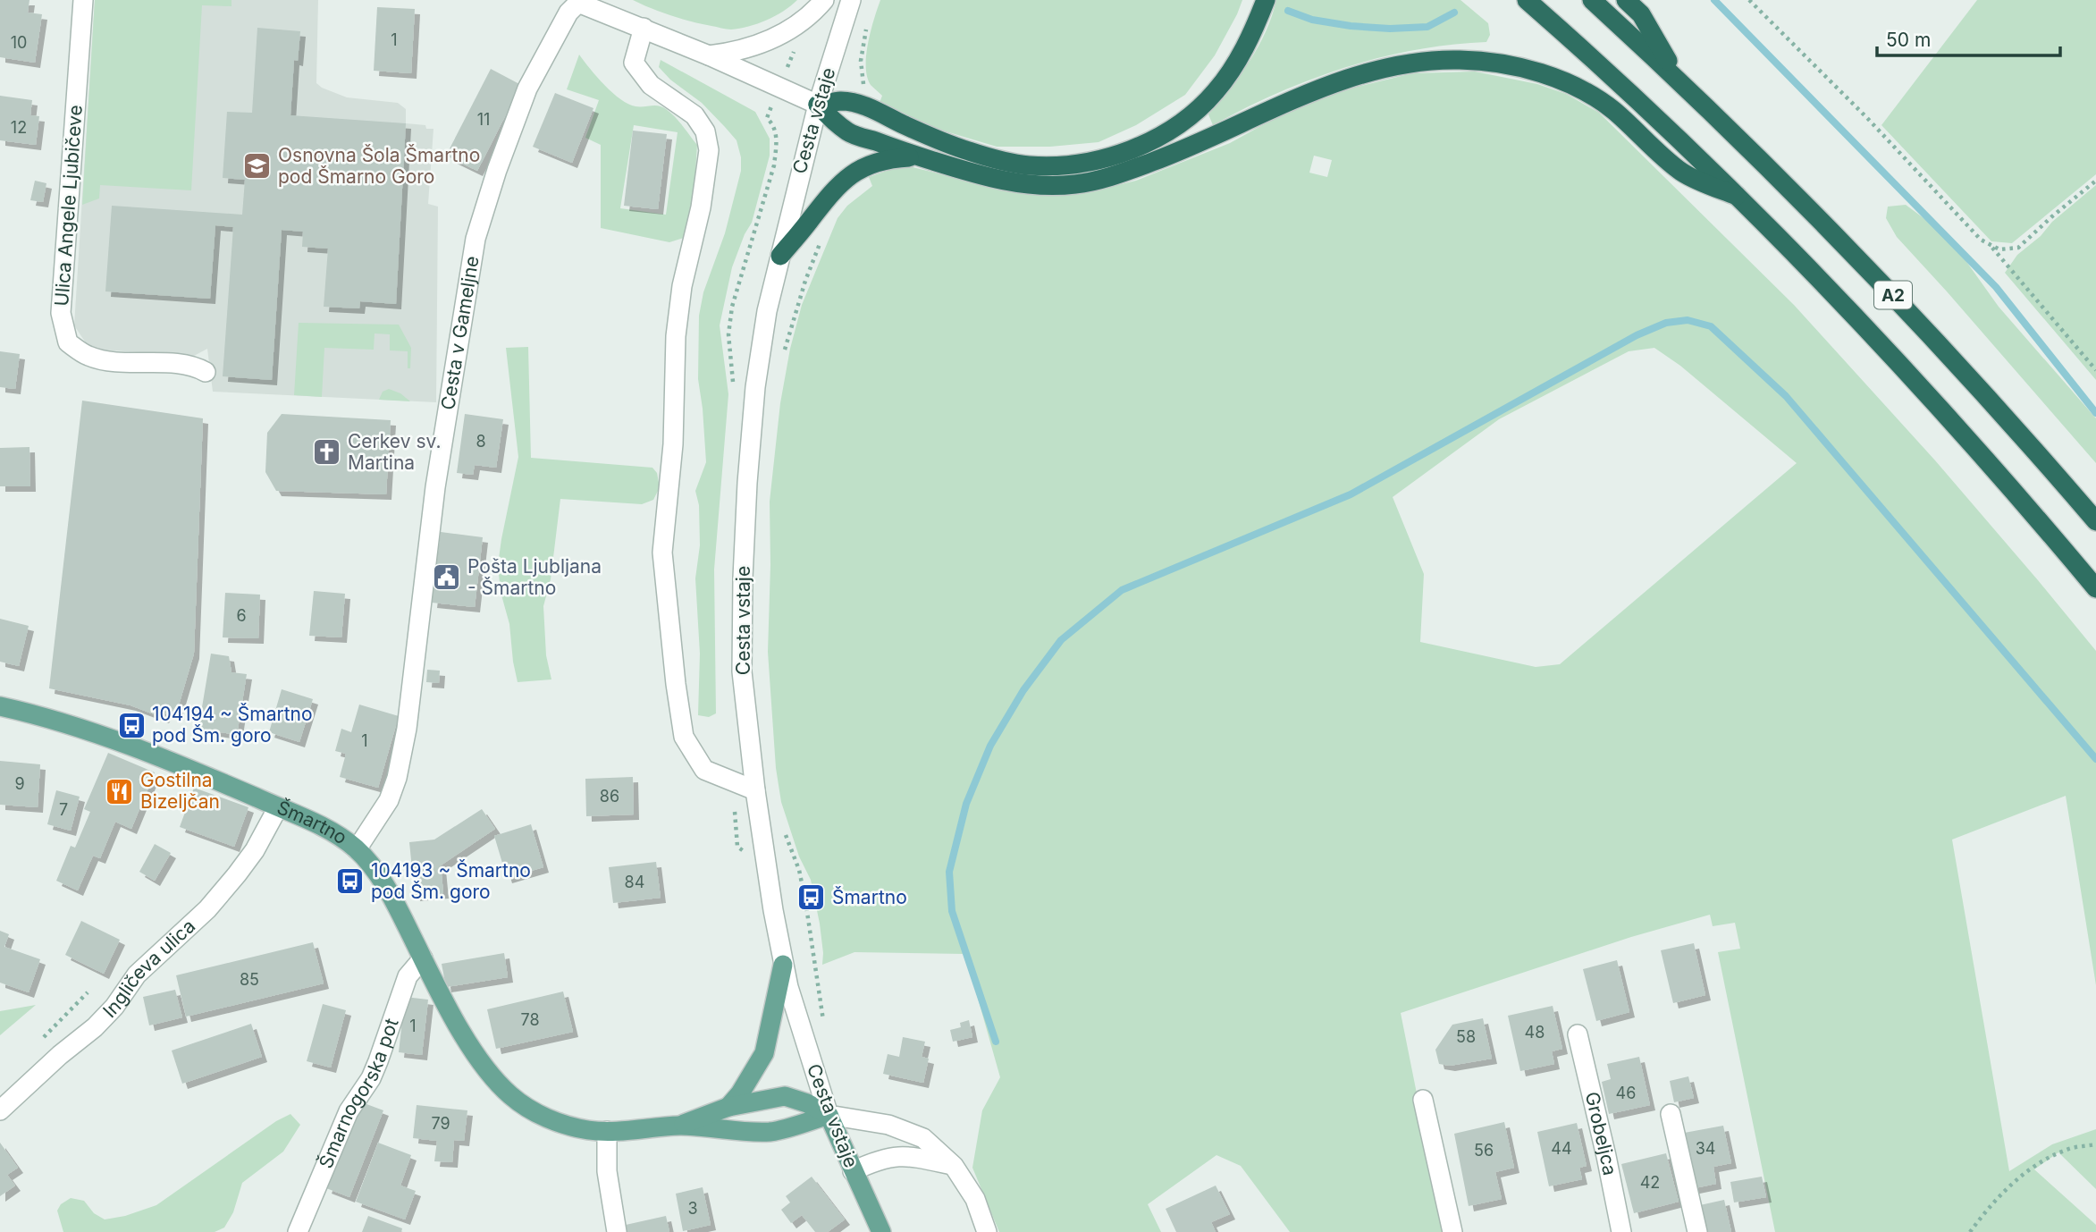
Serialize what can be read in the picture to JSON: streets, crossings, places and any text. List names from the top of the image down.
{
  "streets": {
    "highway": ["A2"],
    "main road": ["Cesta vstaje", "Šmartno"],
    "street": [
      "Ulica Angele Ljubičeve",
      "Cesta v Gameljne",
      "Ingličeva ulica",
      "Šmarnogorska pot",
      "Grobeljca"
    ]
  },
  "crossings": [
    ["Cesta vstaje", "Cesta v Gameljne"],
    ["Cesta v Gameljne", "Šmartno"],
    ["Šmartno", "Ingličeva ulica"],
    ["Šmartno", "Šmarnogorska pot"]
  ],
  "places": {
    "school or university": ["Osnovna Šola Šmartno pod Šmarno Goro"],
    "church": ["Cerkev sv. Martina"],
    "public building": ["Pošta Ljubljana - Šmartno"],
    "bus stop": ["104194 ~ Šmartno pod Šm. goro", "104193 ~ Šmartno pod Šm. goro", "Šmartno"],
    "restaurant": ["Gostilna Bizeljčan"]
  },
  "house_numbers": [
    "1",
    "10",
    "11",
    "12",
    "8",
    "6",
    "1",
    "9",
    "86",
    "7",
    "84",
    "85",
    "78",
    "1",
    "48",
    "58",
    "46",
    "79",
    "44",
    "34",
    "56",
    "42",
    "3"
  ],
  "scale_bar": "50 m"
}
